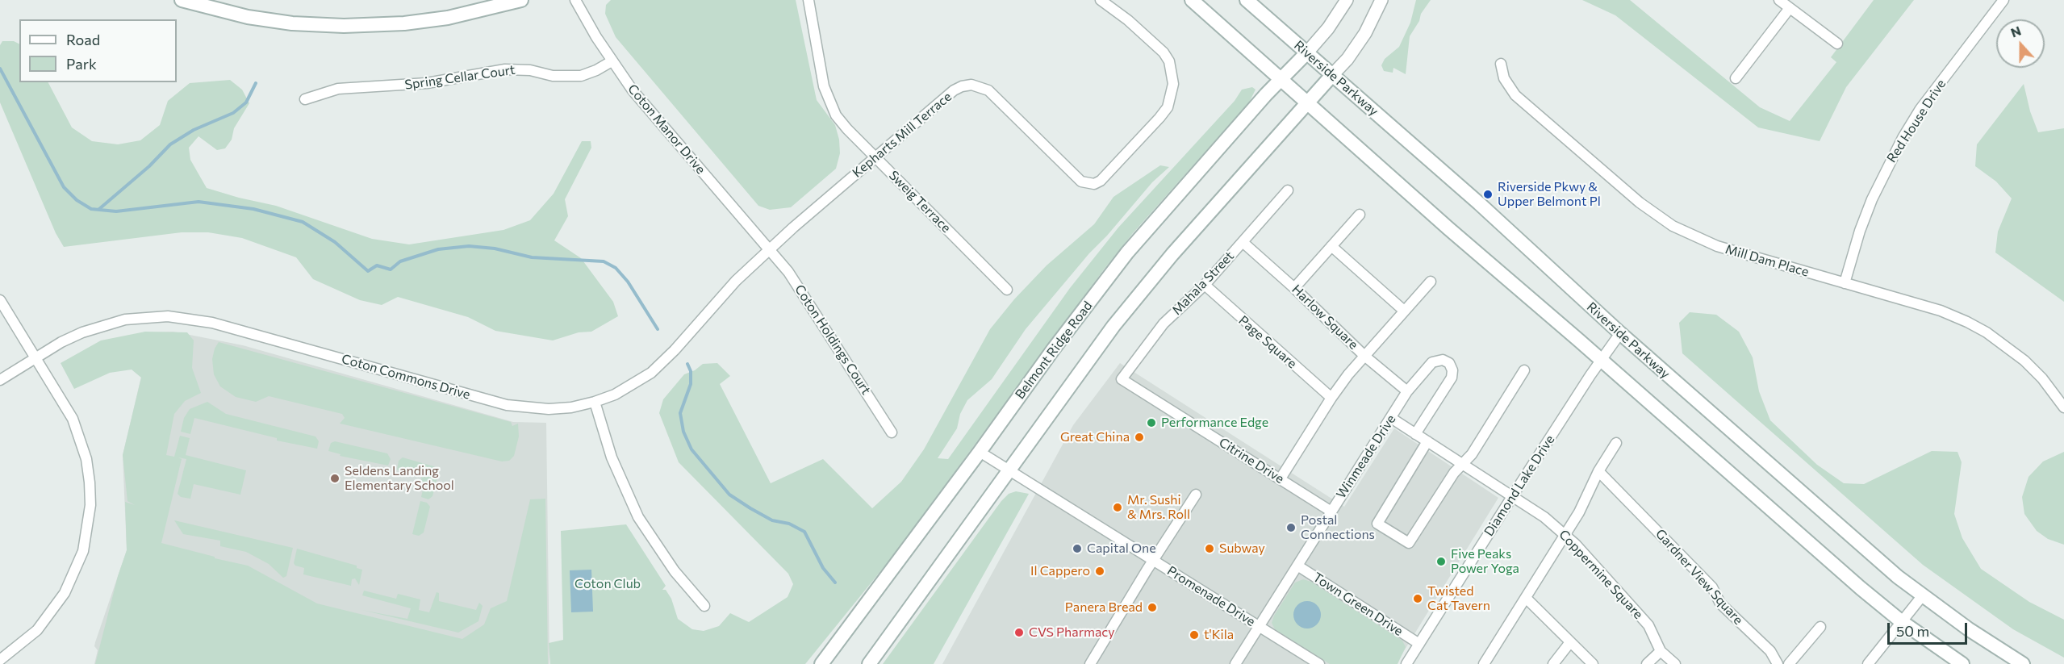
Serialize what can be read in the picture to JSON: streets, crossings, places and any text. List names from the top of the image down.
{
  "streets": {
    "main road": ["Riverside Parkway", "Belmont Ridge Road"],
    "street": [
      "Spring Cellar Court",
      "Red House Drive",
      "Coton Manor Drive",
      "Kepharts Mill Terrace",
      "Sweig Terrace",
      "Mill Dam Place",
      "Mahala Street",
      "Harlow Square",
      "Coton Holdings Court",
      "Page Square",
      "Coton Commons Drive",
      "Winmeade Drive",
      "Citrine Drive",
      "Diamond Lake Drive",
      "Coppermine Square",
      "Gardner View Square",
      "Promenade Drive",
      "Town Green Drive"
    ]
  },
  "crossings": [
    ["Spring Cellar Court", "Coton Manor Drive"],
    ["Riverside Parkway", "Belmont Ridge Road"],
    ["Riverside Parkway", "Diamond Lake Drive"],
    ["Red House Drive", "Mill Dam Place"],
    ["Coton Manor Drive", "Kepharts Mill Terrace"],
    ["Coton Manor Drive", "Coton Holdings Court"],
    ["Coton Manor Drive", "Coton Commons Drive"],
    ["Kepharts Mill Terrace", "Sweig Terrace"],
    ["Kepharts Mill Terrace", "Coton Holdings Court"],
    ["Kepharts Mill Terrace", "Coton Commons Drive"],
    ["Mahala Street", "Harlow Square"],
    ["Mahala Street", "Page Square"],
    ["Mahala Street", "Citrine Drive"],
    ["Harlow Square", "Winmeade Drive"],
    ["Coton Holdings Court", "Coton Commons Drive"],
    ["Belmont Ridge Road", "Promenade Drive"],
    ["Winmeade Drive", "Citrine Drive"],
    ["Winmeade Drive", "Coppermine Square"],
    ["Winmeade Drive", "Promenade Drive"],
    ["Winmeade Drive", "Town Green Drive"],
    ["Diamond Lake Drive", "Coppermine Square"],
    ["Diamond Lake Drive", "Town Green Drive"]
  ],
  "parks": ["Coton Club"],
  "places": [
    "Riverside Pkwy & Upper Belmont Pl",
    "Performance Edge",
    "Great China",
    "Seldens Landing Elementary School",
    "Mr. Sushi & Mrs. Roll",
    "Postal Connections",
    "Capital One",
    "Subway",
    "Five Peaks Power Yoga",
    "Il Cappero",
    "Twisted Cat Tavern",
    "Panera Bread",
    "CVS Pharmacy",
    "t'Kila"
  ],
  "legend": ["Road", "Park"],
  "scale_bar": "50 m",
  "north": "top"
}
